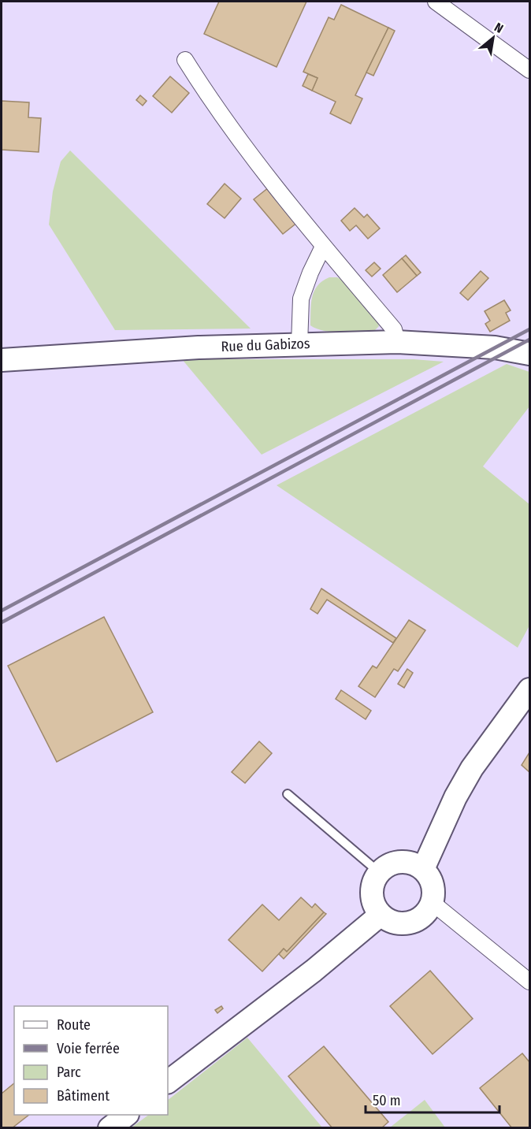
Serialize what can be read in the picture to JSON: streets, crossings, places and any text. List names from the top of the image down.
{
  "streets": {
    "street": ["Rue du Gabizos"]
  },
  "legend": [
    "Route",
    "Voie ferrée",
    "Parc",
    "Bâtiment"
  ],
  "scale_bar": "50 m",
  "north": "top right"
}
